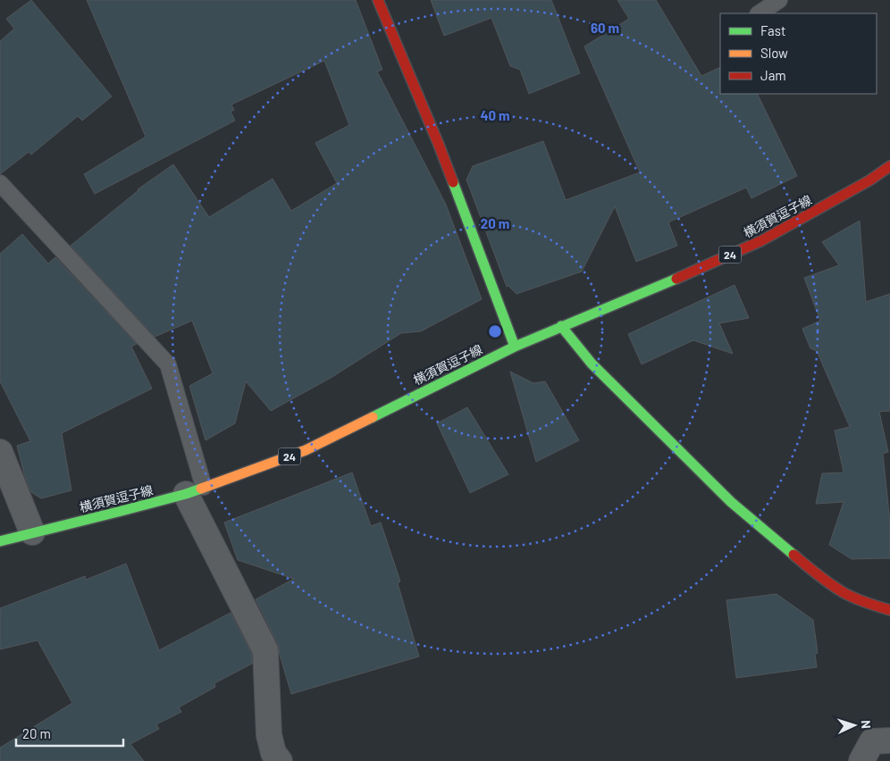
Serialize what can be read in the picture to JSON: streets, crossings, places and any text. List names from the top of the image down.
{
  "streets": {
    "main road": ["横須賀逗子線", "24"]
  },
  "legend": ["Fast", "Slow", "Jam"],
  "scale_bar": "20 m",
  "north": "right",
  "rings": ["60 m", "40 m", "20 m"]
}
